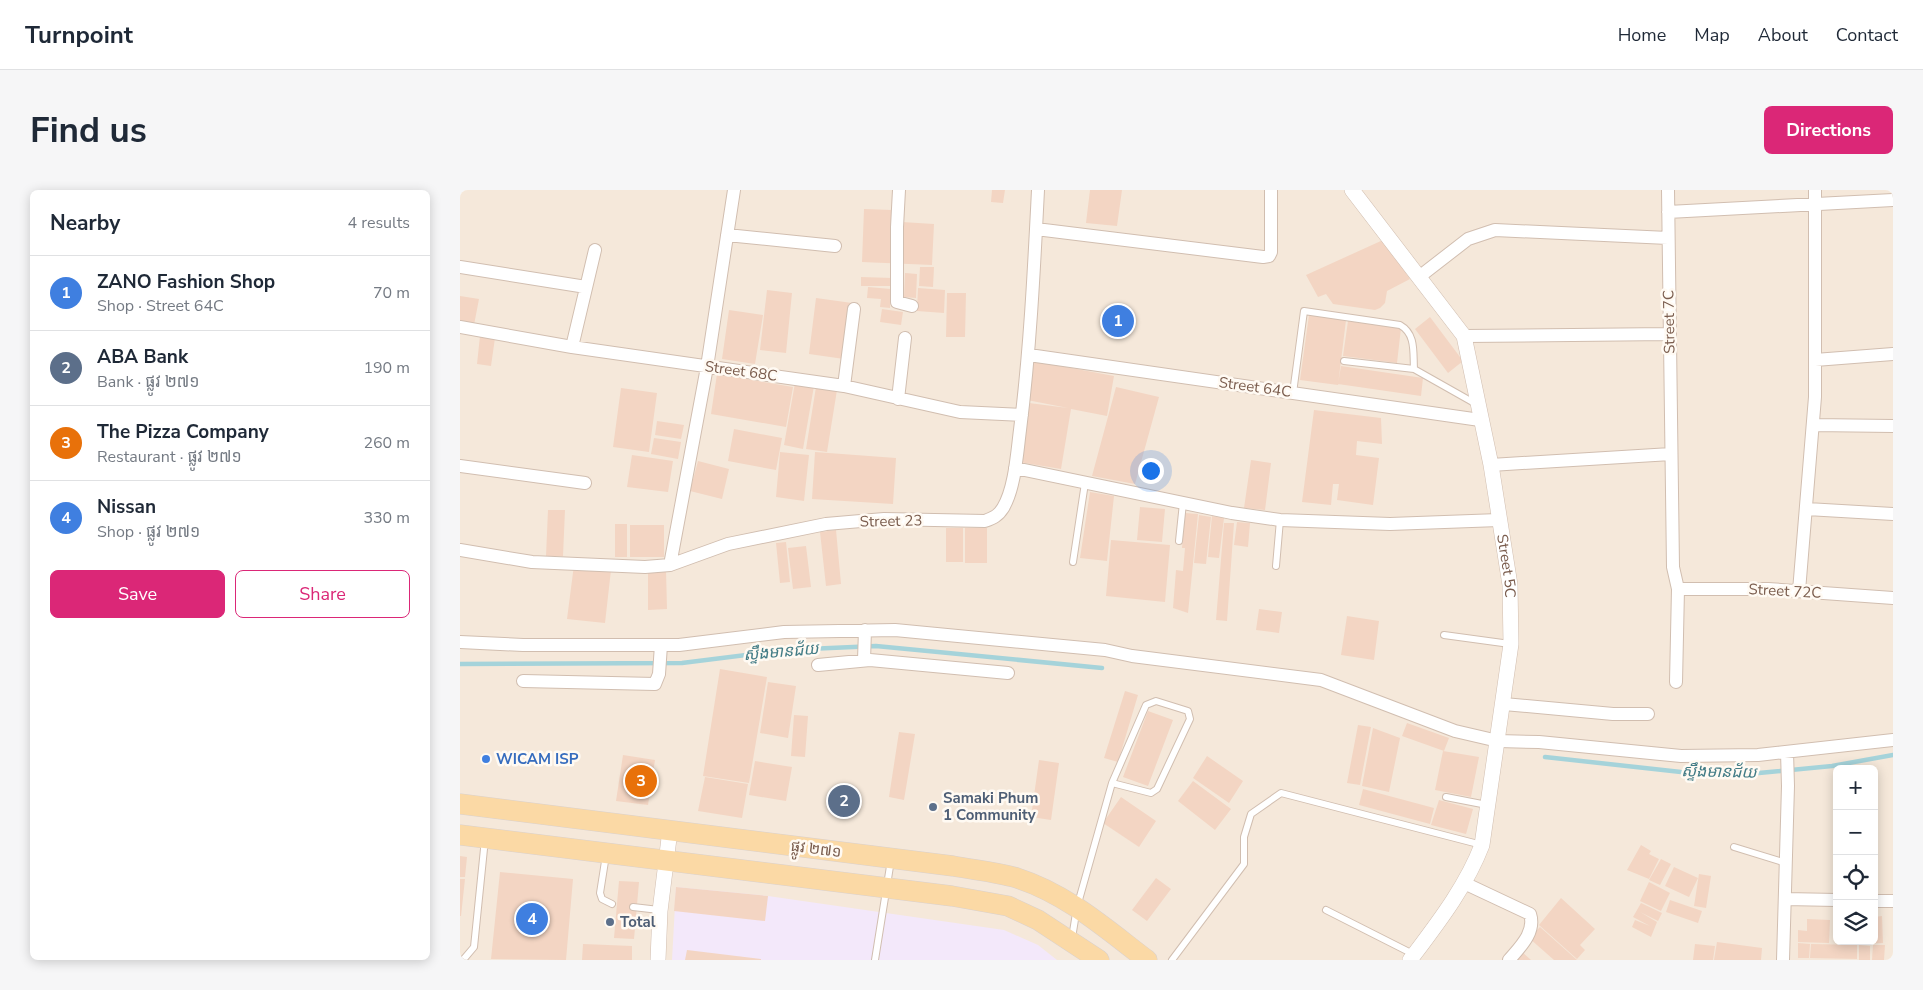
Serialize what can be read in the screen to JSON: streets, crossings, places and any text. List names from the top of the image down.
{
  "streets": {
    "main road": ["ផ្លូវ ២៧១"],
    "street": [
      "Street 7C",
      "Street 68C",
      "Street 64C",
      "Street 23",
      "Street 5C",
      "Street 72C"
    ]
  },
  "crossings": [
    ["Street 7C", "Street 72C"],
    ["Street 68C", "Street 23"],
    ["Street 64C", "Street 23"],
    ["Street 64C", "Street 5C"]
  ],
  "water": ["ស្ទឹងមានជ័យ"],
  "places": ["WICAM ISP", "Samaki Phum 1 Community", "Total"],
  "page": {
    "header": "Turnpoint",
    "nav": [
      "Home",
      "Map",
      "About",
      "Contact"
    ],
    "buttons": [
      "Directions",
      ["Save", "Share"]
    ],
    "title": "Find us",
    "heading": ["Nearby", "4 results"],
    "list": [
      {
        "mark": "1",
        "name": "ZANO Fashion Shop",
        "note": "Shop · Street 64C",
        "value": "70 m"
      },
      {
        "mark": "2",
        "name": "ABA Bank",
        "note": "Bank · ផ្លូវ ២៧១",
        "value": "190 m"
      },
      {
        "mark": "3",
        "name": "The Pizza Company",
        "note": "Restaurant · ផ្លូវ ២៧១",
        "value": "260 m"
      },
      {
        "mark": "4",
        "name": "Nissan",
        "note": "Shop · ផ្លូវ ២៧១",
        "value": "330 m"
      }
    ],
    "pins": [
      "1",
      "3",
      "2",
      "4"
    ],
    "map_buttons": ["+", "−"]
  }
}
